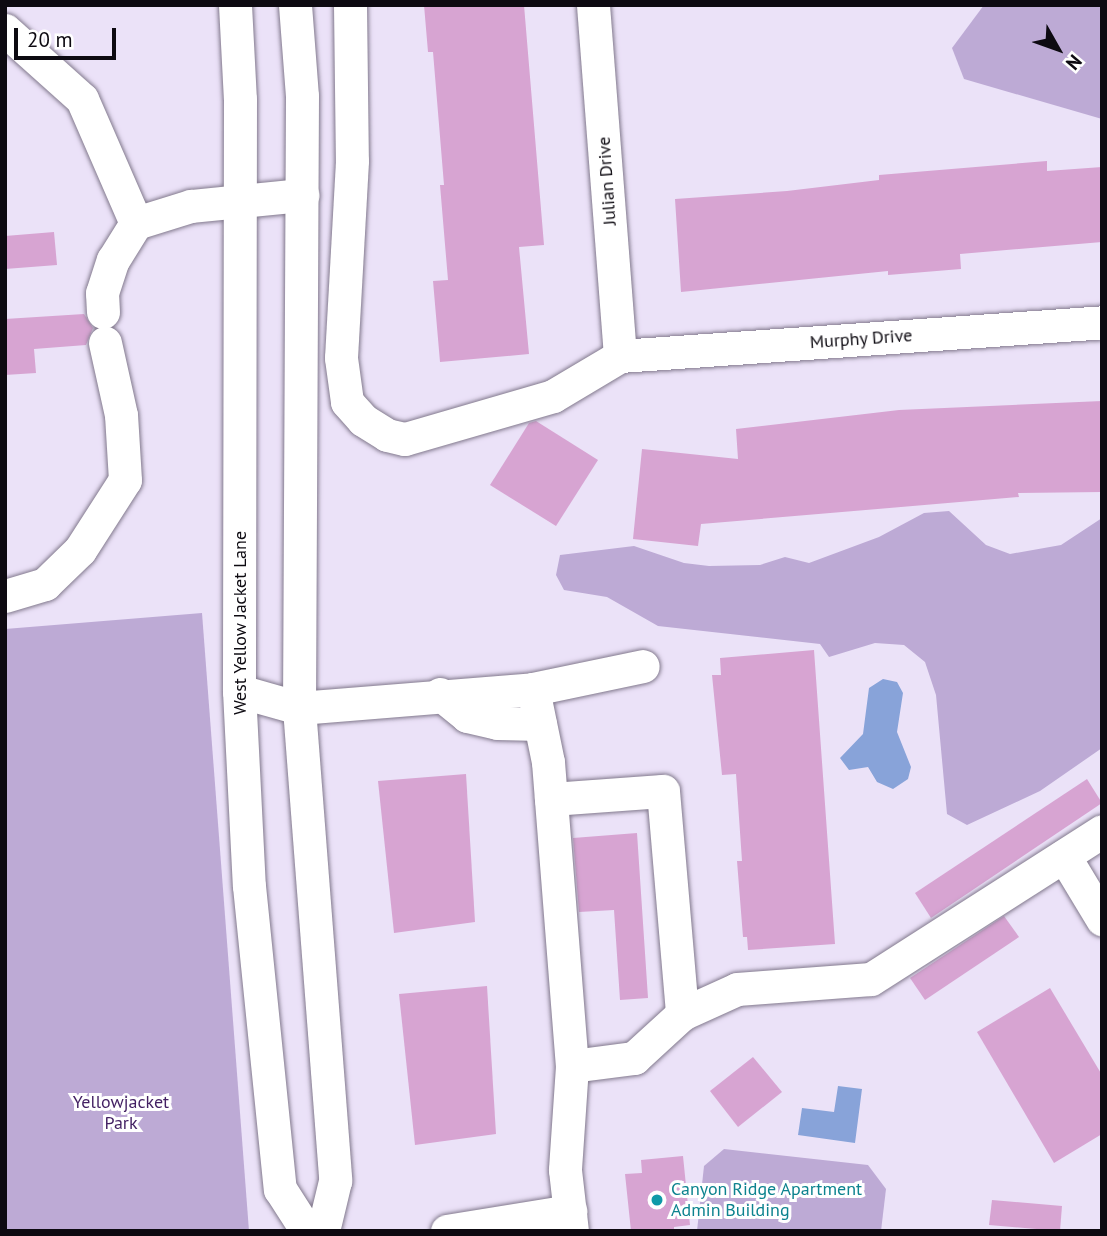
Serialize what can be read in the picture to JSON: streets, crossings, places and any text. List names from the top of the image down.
{
  "streets": {
    "street": ["Julian Drive", "Murphy Drive", "West Yellow Jacket Lane"]
  },
  "crossings": [
    ["Julian Drive", "Murphy Drive"]
  ],
  "parks": ["Yellowjacket Park"],
  "places": ["Canyon Ridge Apartment Admin Building"],
  "scale_bar": "20 m",
  "north": "bottom right"
}
